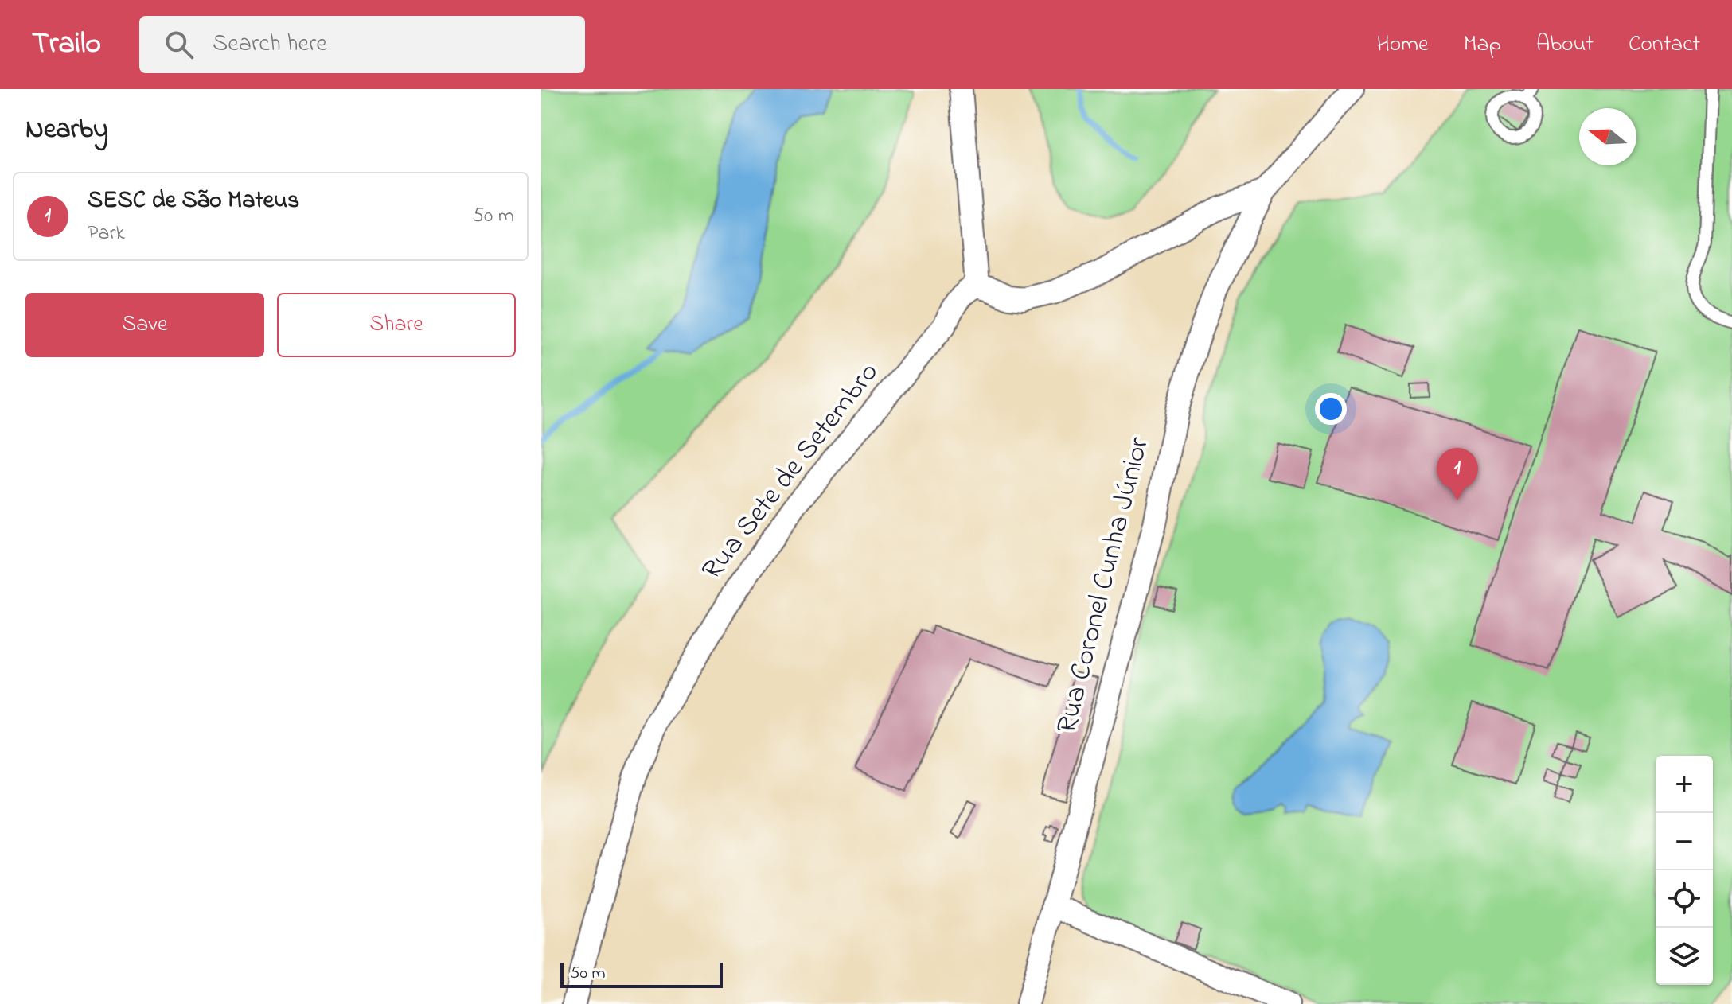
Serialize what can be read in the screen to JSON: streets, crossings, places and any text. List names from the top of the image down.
{
  "streets": {
    "street": ["Rua Sete de Setembro", "Rua Coronel Cunha Júnior"]
  },
  "scale_bar": "50 m",
  "north": "left",
  "page": {
    "header": "Trailo",
    "search": "Search here",
    "nav": [
      "Home",
      "Map",
      "About",
      "Contact"
    ],
    "heading": "Nearby",
    "list": [
      {
        "mark": "1",
        "name": "SESC de São Mateus",
        "note": "Park",
        "value": "50 m"
      }
    ],
    "buttons": ["Save", "Share"],
    "pins": "1",
    "map_buttons": ["+", "−"],
    "scale": "50 m"
  }
}
